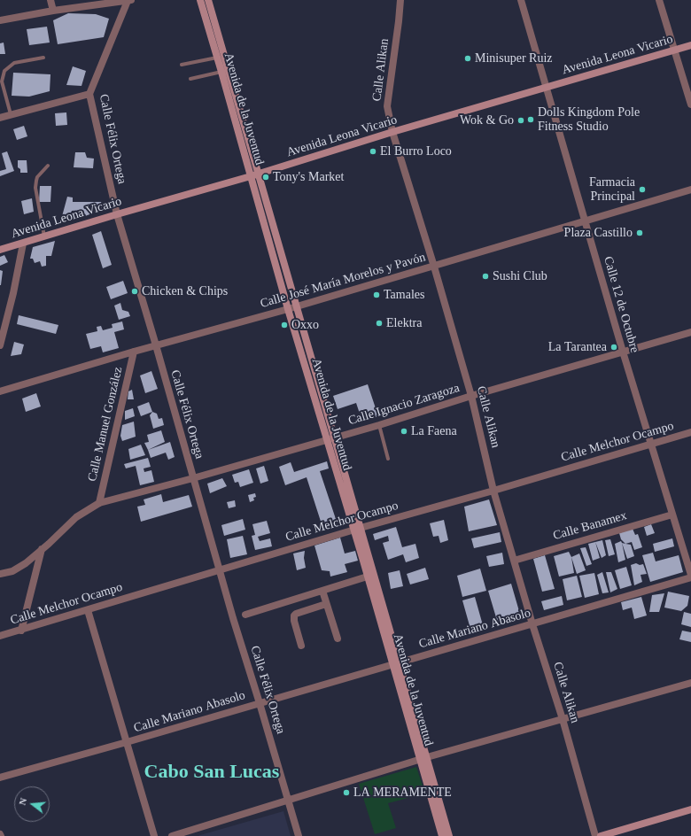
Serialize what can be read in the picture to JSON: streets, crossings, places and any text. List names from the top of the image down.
{
  "streets": {
    "street": [
      "Avenida Leona Vicario",
      "Calle Alikan",
      "Avenida de la Juventud",
      "Calle Félix Ortega",
      "Calle José María Morelos y Pavón",
      "Calle 12 de Octubre",
      "Calle Ignacio Zaragoza",
      "Calle Manuel González",
      "Calle Melchor Ocampo",
      "Calle Banamex",
      "Calle Mariano Abasolo"
    ]
  },
  "crossings": [
    ["Avenida Leona Vicario", "Calle Alikan"],
    ["Avenida Leona Vicario", "Avenida de la Juventud"],
    ["Avenida Leona Vicario", "Calle Félix Ortega"],
    ["Avenida Leona Vicario", "Calle 12 de Octubre"],
    ["Calle Alikan", "Calle José María Morelos y Pavón"],
    ["Calle Alikan", "Calle Ignacio Zaragoza"],
    ["Calle Alikan", "Calle Melchor Ocampo"],
    ["Calle Alikan", "Calle Banamex"],
    ["Calle Alikan", "Calle Mariano Abasolo"],
    ["Avenida de la Juventud", "Calle José María Morelos y Pavón"],
    ["Avenida de la Juventud", "Calle Ignacio Zaragoza"],
    ["Avenida de la Juventud", "Calle Melchor Ocampo"],
    ["Avenida de la Juventud", "Calle Mariano Abasolo"],
    ["Calle Félix Ortega", "Calle José María Morelos y Pavón"],
    ["Calle Félix Ortega", "Calle Ignacio Zaragoza"],
    ["Calle Félix Ortega", "Calle Melchor Ocampo"],
    ["Calle Félix Ortega", "Calle Mariano Abasolo"],
    ["Calle José María Morelos y Pavón", "Calle 12 de Octubre"],
    ["Calle José María Morelos y Pavón", "Calle Manuel González"],
    ["Calle 12 de Octubre", "Calle Ignacio Zaragoza"],
    ["Calle 12 de Octubre", "Calle Melchor Ocampo"],
    ["Calle 12 de Octubre", "Calle Banamex"],
    ["Calle Ignacio Zaragoza", "Calle Manuel González"]
  ],
  "districts": ["Cabo San Lucas"],
  "places": [
    "Minisuper Ruiz",
    "Dolls Kingdom Pole Fitness Studio",
    "Wok & Go",
    "El Burro Loco",
    "Tony's Market",
    "Farmacia Principal",
    "Plaza Castillo",
    "Sushi Club",
    "Chicken & Chips",
    "Tamales",
    "Elektra",
    "Oxxo",
    "La Tarantea",
    "La Faena",
    "LA MERAMENTE"
  ],
  "north": "left"
}
